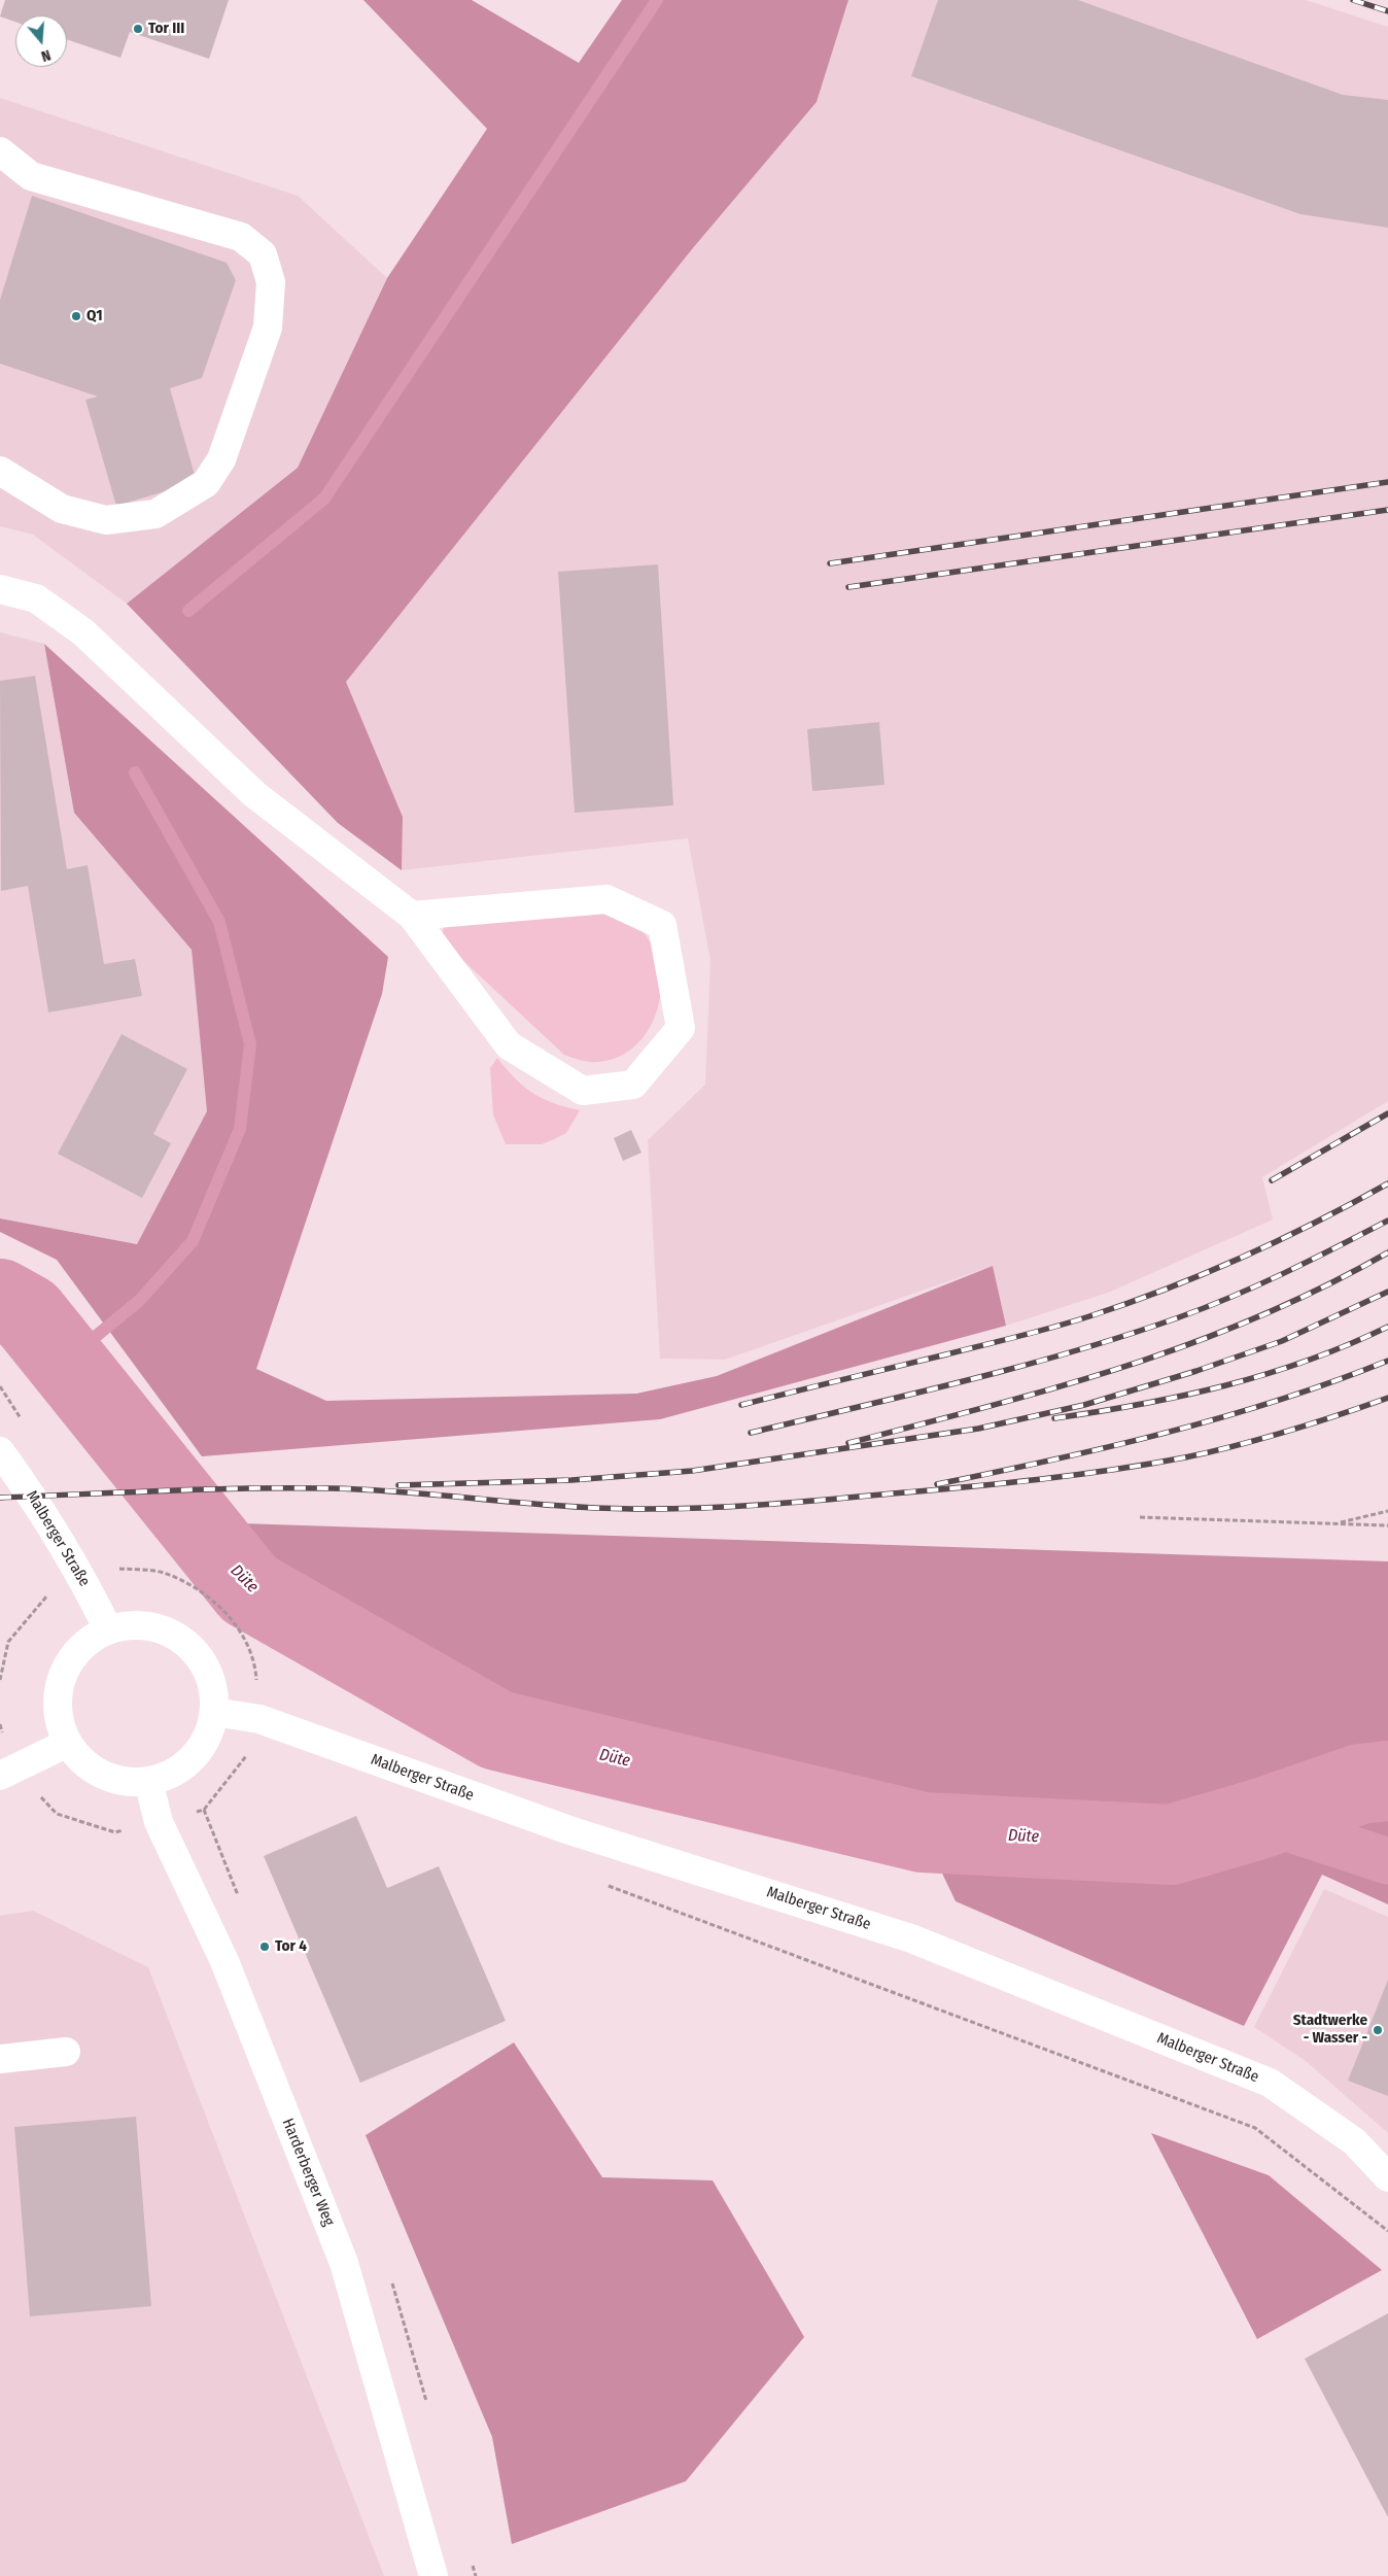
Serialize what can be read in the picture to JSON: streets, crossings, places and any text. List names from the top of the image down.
{
  "streets": {
    "street": ["Malberger Straße", "Harderberger Weg"]
  },
  "crossings": [
    ["Malberger Straße", "Harderberger Weg"]
  ],
  "water": ["Düte"],
  "places": [
    "Tor III",
    "Q1",
    "Tor 4",
    "Stadtwerke - Wasser -"
  ],
  "north": "bottom"
}
